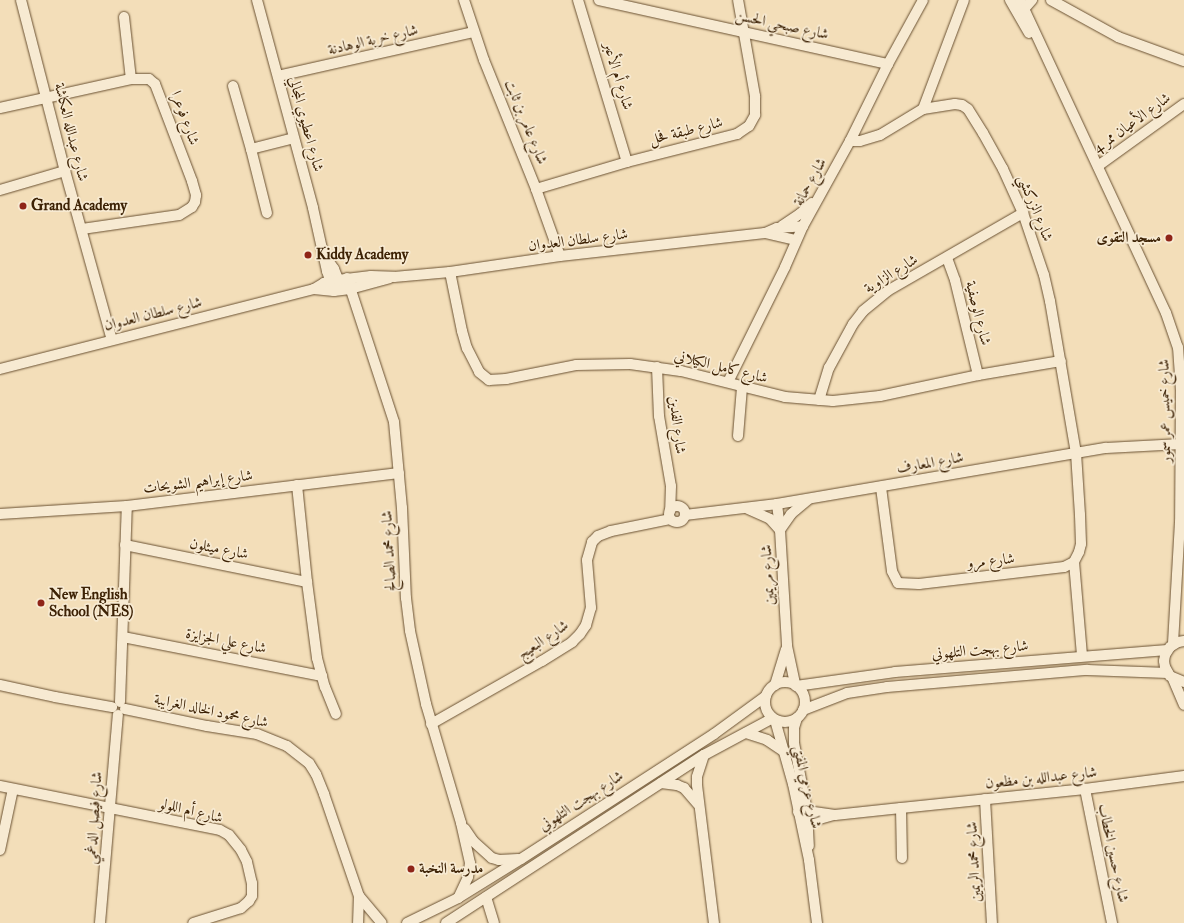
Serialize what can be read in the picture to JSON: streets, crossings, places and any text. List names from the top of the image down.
{
  "streets": {
    "street": [
      "شارع صبحي الحسن",
      "شارع خربة الوهادنة",
      "شارع أم الأعبر",
      "شارع فوعرا",
      "شارع عامر بن ثابت",
      "شارع الأعيان ممر 4",
      "شارع اعطيوي المجالي",
      "شارع طبقة فحل",
      "شارع عبدالله العكاشة",
      "شارع حمانة",
      "شارع الزركشي",
      "شارع سلطان العدوان",
      "شارع الزاوية",
      "شارع الوصفية",
      "شارع كامل الكيلاني",
      "شارع خميس عمر سمور",
      "شارع الفدين",
      "شارع المعارف",
      "شارع إبراهيم الشويحات",
      "شارع ميثلون",
      "شارع محمد الصالح",
      "شارع مرو",
      "شارع مريمين",
      "شارع البعيج",
      "شارع علي الجزايزة",
      "شارع بهجت التلهوني",
      "شارع محمود الخالد الغرايبة",
      "شارع عبدالله بن مظعون",
      "شارع عزمي المفتي",
      "شارع أم اللولو",
      "شارع فيصل الدغمي",
      "شارع حسين الخطاب",
      "شارع محمد الريمين"
    ]
  },
  "crossings": [
    ["شارع صبحي الحسن", "شارع طبقة فحل"],
    ["شارع صبحي الحسن", "شارع حمانة"],
    ["شارع خربة الوهادنة", "شارع عامر بن ثابت"],
    ["شارع خربة الوهادنة", "شارع اعطيوي المجالي"],
    ["شارع أم الأعبر", "شارع طبقة فحل"],
    ["شارع فوعرا", "شارع عبدالله العكاشة"],
    ["شارع عامر بن ثابت", "شارع طبقة فحل"],
    ["شارع عامر بن ثابت", "شارع سلطان العدوان"],
    ["شارع الأعيان ممر 4", "شارع خميس عمر سمور"],
    ["شارع اعطيوي المجالي", "شارع سلطان العدوان"],
    ["شارع اعطيوي المجالي", "شارع محمد الصالح"],
    ["شارع عبدالله العكاشة", "شارع سلطان العدوان"],
    ["شارع حمانة", "شارع الزركشي"],
    ["شارع حمانة", "شارع سلطان العدوان"],
    ["شارع حمانة", "شارع كامل الكيلاني"],
    ["شارع الزركشي", "شارع الزاوية"],
    ["شارع الزركشي", "شارع كامل الكيلاني"],
    ["شارع الزركشي", "شارع المعارف"],
    ["شارع سلطان العدوان", "شارع كامل الكيلاني"],
    ["شارع سلطان العدوان", "شارع محمد الصالح"],
    ["شارع الزاوية", "شارع الوصفية"],
    ["شارع الزاوية", "شارع كامل الكيلاني"],
    ["شارع الوصفية", "شارع كامل الكيلاني"],
    ["شارع كامل الكيلاني", "شارع الفدين"],
    ["شارع خميس عمر سمور", "شارع المعارف"],
    ["شارع خميس عمر سمور", "شارع بهجت التلهوني"],
    ["شارع الفدين", "شارع المعارف"],
    ["شارع الفدين", "شارع البعيج"],
    ["شارع المعارف", "شارع مرو"],
    ["شارع المعارف", "شارع مريمين"],
    ["شارع إبراهيم الشويحات", "شارع محمد الصالح"],
    ["شارع إبراهيم الشويحات", "شارع فيصل الدغمي"],
    ["شارع ميثلون", "شارع فيصل الدغمي"],
    ["شارع محمد الصالح", "شارع البعيج"],
    ["شارع محمد الصالح", "شارع بهجت التلهوني"],
    ["شارع مريمين", "شارع بهجت التلهوني"],
    ["شارع مريمين", "شارع عزمي المفتي"],
    ["شارع علي الجزايزة", "شارع فيصل الدغمي"],
    ["شارع بهجت التلهوني", "شارع عزمي المفتي"],
    ["شارع محمود الخالد الغرايبة", "شارع فيصل الدغمي"],
    ["شارع عبدالله بن مظعون", "شارع عزمي المفتي"],
    ["شارع عبدالله بن مظعون", "شارع حسين الخطاب"],
    ["شارع عبدالله بن مظعون", "شارع محمد الريمين"],
    ["شارع أم اللولو", "شارع فيصل الدغمي"]
  ],
  "places": [
    "Grand Academy",
    "مسجد التقوى",
    "Kiddy Academy",
    "New English School (NES)",
    "مدرسة النخبة"
  ]
}
